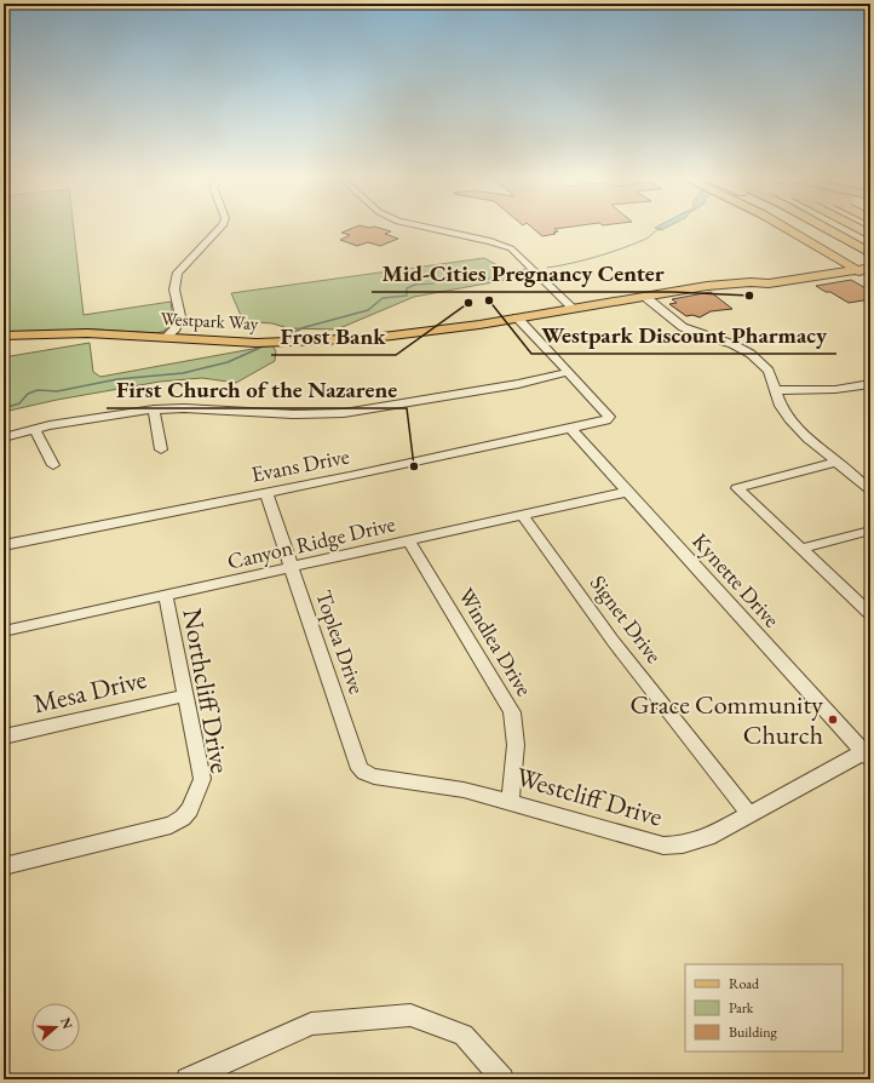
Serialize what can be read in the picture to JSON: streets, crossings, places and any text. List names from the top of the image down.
{
  "streets": {
    "main road": ["Westpark Way"],
    "street": [
      "Evans Drive",
      "Canyon Ridge Drive",
      "Kynette Drive",
      "Signet Drive",
      "Toplea Drive",
      "Windlea Drive",
      "Mesa Drive",
      "Northcliff Drive",
      "Westcliff Drive"
    ]
  },
  "crossings": [
    ["Evans Drive", "Kynette Drive"],
    ["Evans Drive", "Toplea Drive"],
    ["Canyon Ridge Drive", "Kynette Drive"],
    ["Canyon Ridge Drive", "Signet Drive"],
    ["Canyon Ridge Drive", "Toplea Drive"],
    ["Canyon Ridge Drive", "Windlea Drive"],
    ["Canyon Ridge Drive", "Northcliff Drive"],
    ["Kynette Drive", "Westcliff Drive"],
    ["Signet Drive", "Westcliff Drive"],
    ["Toplea Drive", "Westcliff Drive"],
    ["Windlea Drive", "Westcliff Drive"],
    ["Mesa Drive", "Northcliff Drive"]
  ],
  "places": [
    "Mid-Cities Pregnancy Center",
    "Westpark Discount Pharmacy",
    "Frost Bank",
    "First Church of the Nazarene",
    "Grace Community Church"
  ],
  "legend": ["Road", "Park", "Building"],
  "north": "right"
}
